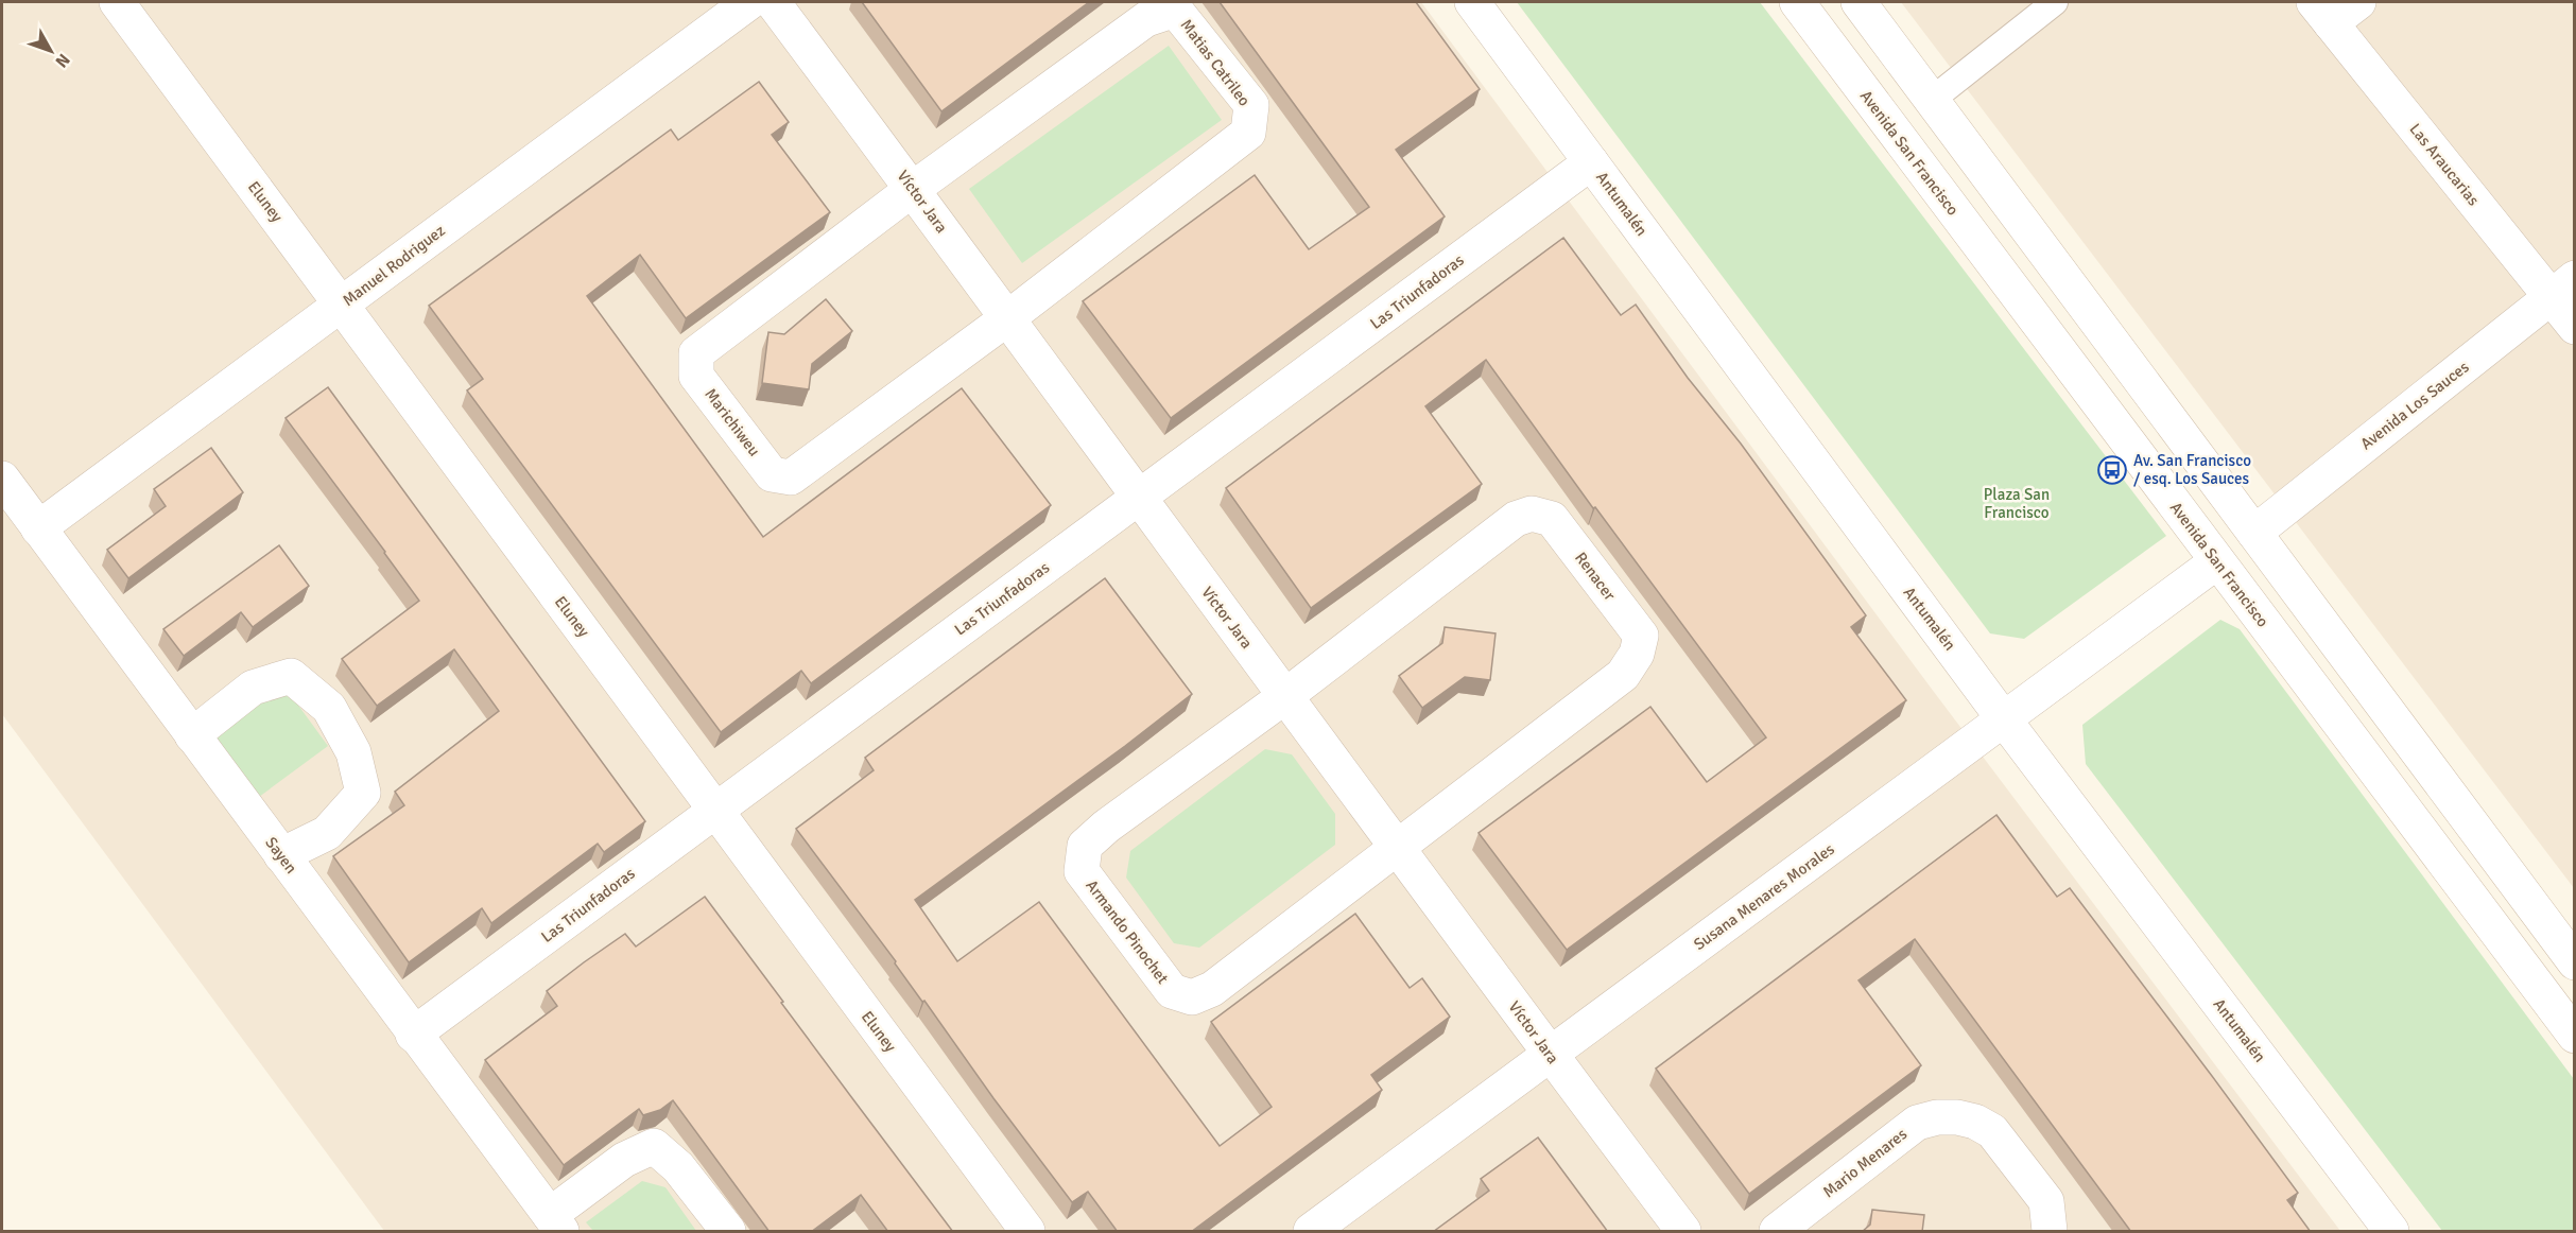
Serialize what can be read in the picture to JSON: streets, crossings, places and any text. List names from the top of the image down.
{
  "streets": {
    "street": [
      "Matias Catrileo",
      "Avenida San Francisco",
      "Las Araucarias",
      "Eluney",
      "Víctor Jara",
      "Antumalén",
      "Manuel Rodriguez",
      "Las Triunfadoras",
      "Avenida Los Sauces",
      "Marichiweu",
      "Renacer",
      "Sayen",
      "Susana Menares Morales",
      "Armando Pinochet",
      "Mario Menares"
    ]
  },
  "crossings": [
    ["Matias Catrileo", "Víctor Jara"],
    ["Matias Catrileo", "Marichiweu"],
    ["Avenida San Francisco", "Susana Menares Morales"],
    ["Las Araucarias", "Avenida Los Sauces"],
    ["Eluney", "Manuel Rodriguez"],
    ["Eluney", "Las Triunfadoras"],
    ["Víctor Jara", "Las Triunfadoras"],
    ["Víctor Jara", "Marichiweu"],
    ["Víctor Jara", "Renacer"],
    ["Víctor Jara", "Susana Menares Morales"],
    ["Víctor Jara", "Armando Pinochet"],
    ["Antumalén", "Las Triunfadoras"],
    ["Antumalén", "Susana Menares Morales"],
    ["Manuel Rodriguez", "Sayen"],
    ["Las Triunfadoras", "Sayen"],
    ["Renacer", "Armando Pinochet"]
  ],
  "parks": ["Plaza San Francisco"],
  "places": {
    "bus stop": ["Av. San Francisco / esq. Los Sauces"]
  },
  "north": "bottom right"
}
